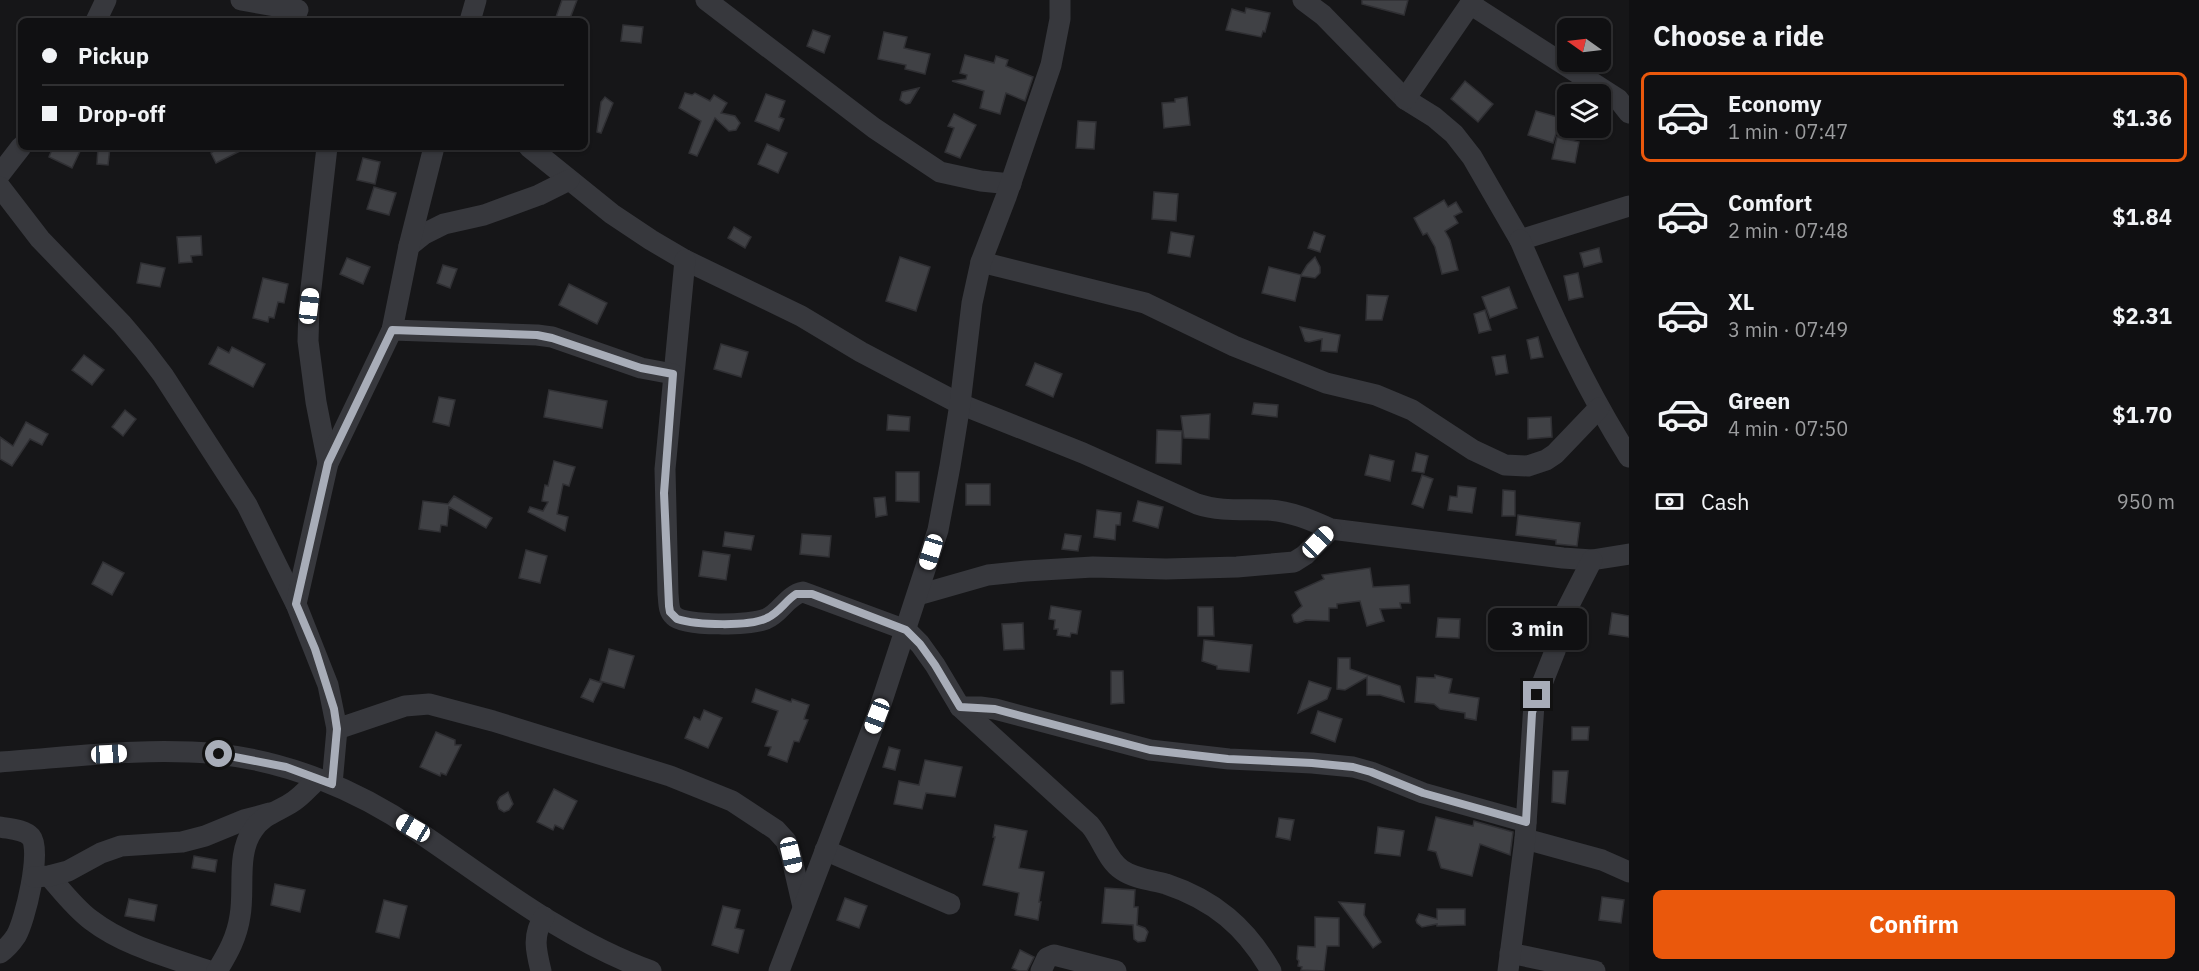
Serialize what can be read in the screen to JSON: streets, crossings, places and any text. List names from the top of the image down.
{
  "north": "left",
  "page": {
    "heading": "Choose a ride",
    "banner": ["Pickup", "Drop-off"],
    "list": [
      {
        "name": "Economy",
        "note": "1 min · 07:47",
        "value": "$1.36"
      },
      {
        "name": "Comfort",
        "note": "2 min · 07:48",
        "value": "$1.84"
      },
      {
        "name": "XL",
        "note": "3 min · 07:49",
        "value": "$2.31"
      },
      {
        "name": "Green",
        "note": "4 min · 07:50",
        "value": "$1.70"
      }
    ],
    "pay": ["Cash", "950 m"],
    "bubble": "3 min",
    "buttons": "Confirm"
  }
}
